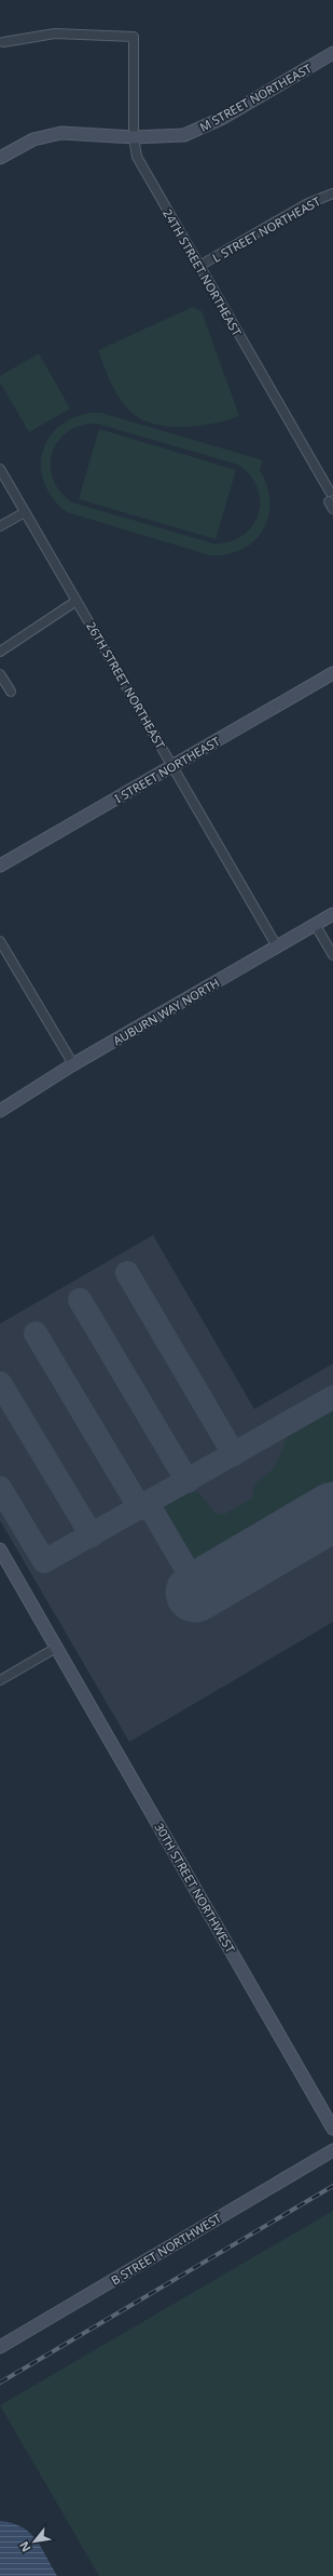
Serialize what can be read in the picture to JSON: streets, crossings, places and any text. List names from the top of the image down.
{
  "streets": {
    "street": [
      "M STREET NORTHEAST",
      "L STREET NORTHEAST",
      "24TH STREET NORTHEAST",
      "26TH STREET NORTHEAST",
      "I STREET NORTHEAST",
      "AUBURN WAY NORTH",
      "30TH STREET NORTHWEST",
      "B STREET NORTHWEST"
    ]
  },
  "crossings": [
    ["M STREET NORTHEAST", "24TH STREET NORTHEAST"],
    ["L STREET NORTHEAST", "24TH STREET NORTHEAST"],
    ["26TH STREET NORTHEAST", "I STREET NORTHEAST"],
    ["26TH STREET NORTHEAST", "AUBURN WAY NORTH"]
  ],
  "north": "bottom left"
}
